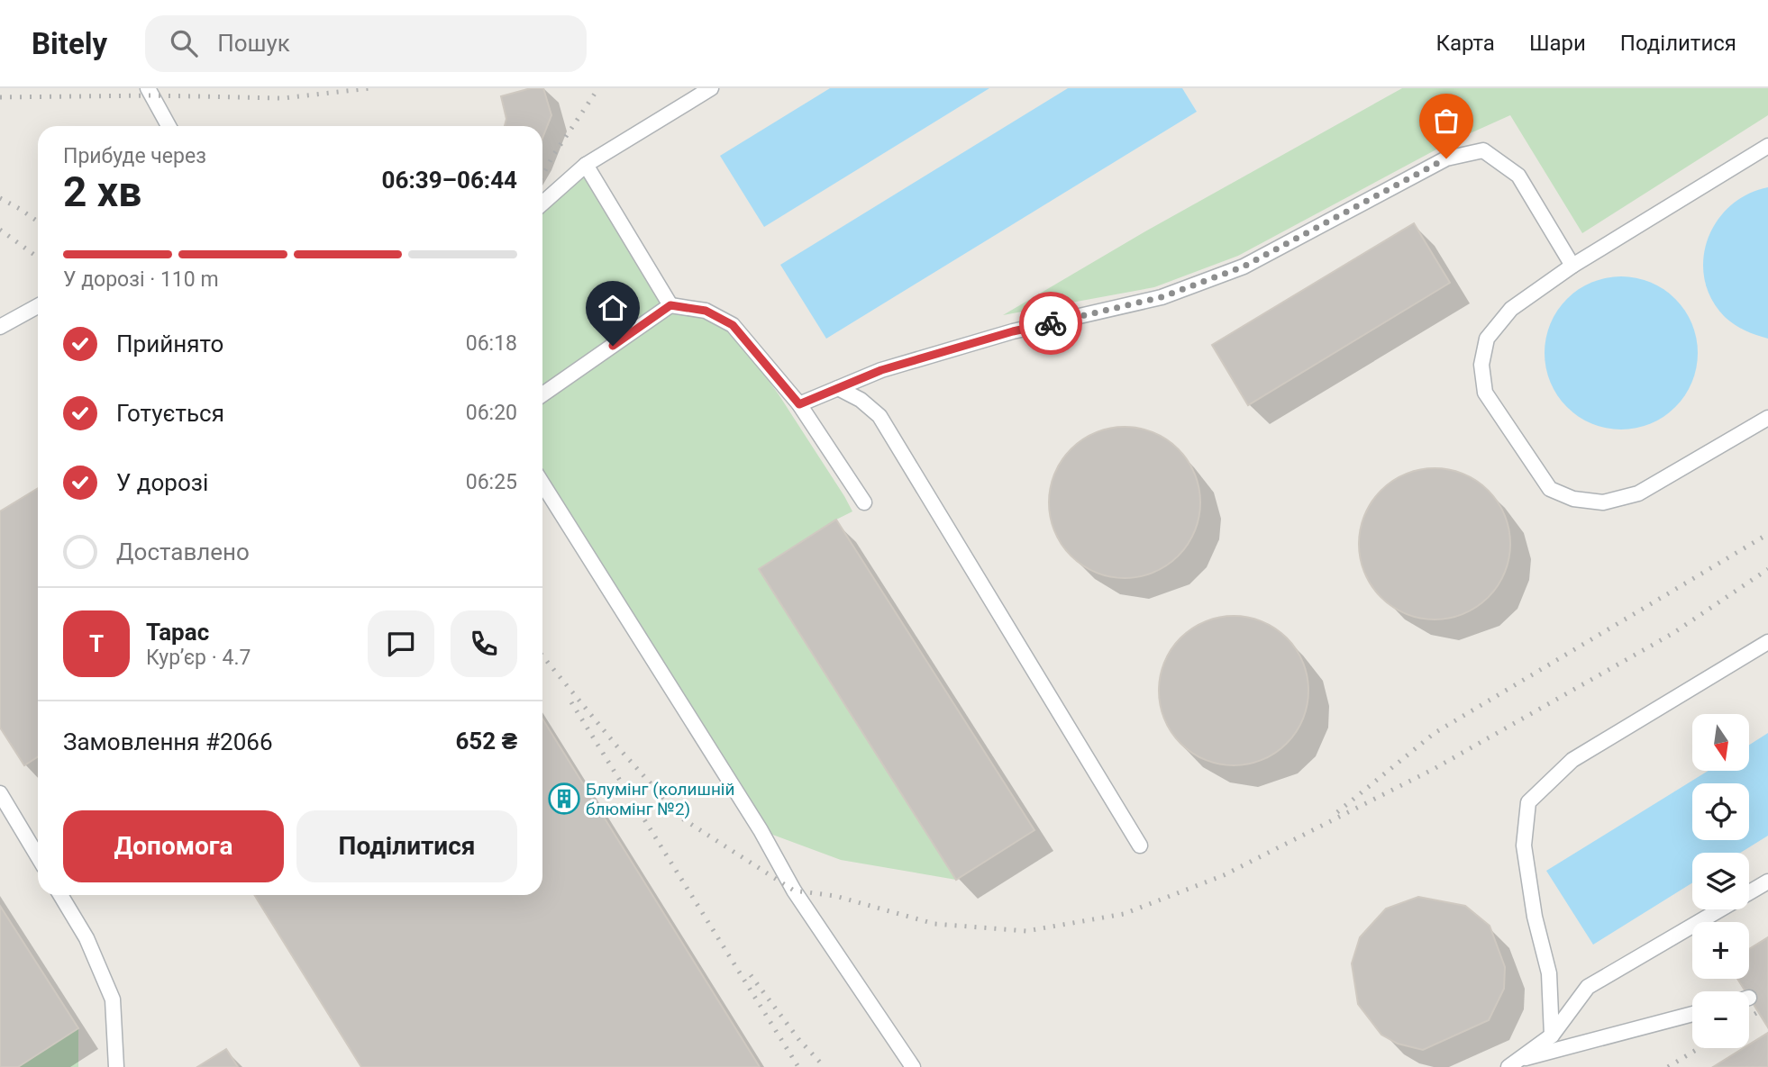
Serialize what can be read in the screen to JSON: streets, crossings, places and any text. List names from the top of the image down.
{
  "places": {
    "building": ["Блумінг (колишній блюмінг №2)"]
  },
  "north": "bottom",
  "page": {
    "header": "Bitely",
    "search": "Пошук",
    "nav": ["Карта", "Шари", "Поділитися"],
    "heading": ["2 хв", "Прибуде через", "06:39–06:44"],
    "panel": [
      "Тарас",
      "Кур’єр · 4.7",
      "Замовлення #2066",
      "652 ₴"
    ],
    "bar": "У дорозі · 110 m",
    "list": [
      ["Прийнято", "06:18"],
      ["Готується", "06:20"],
      ["У дорозі", "06:25"],
      "Доставлено"
    ],
    "round": "Т",
    "map_buttons": ["+", "−"],
    "buttons": ["Допомога", "Поділитися"]
  }
}
